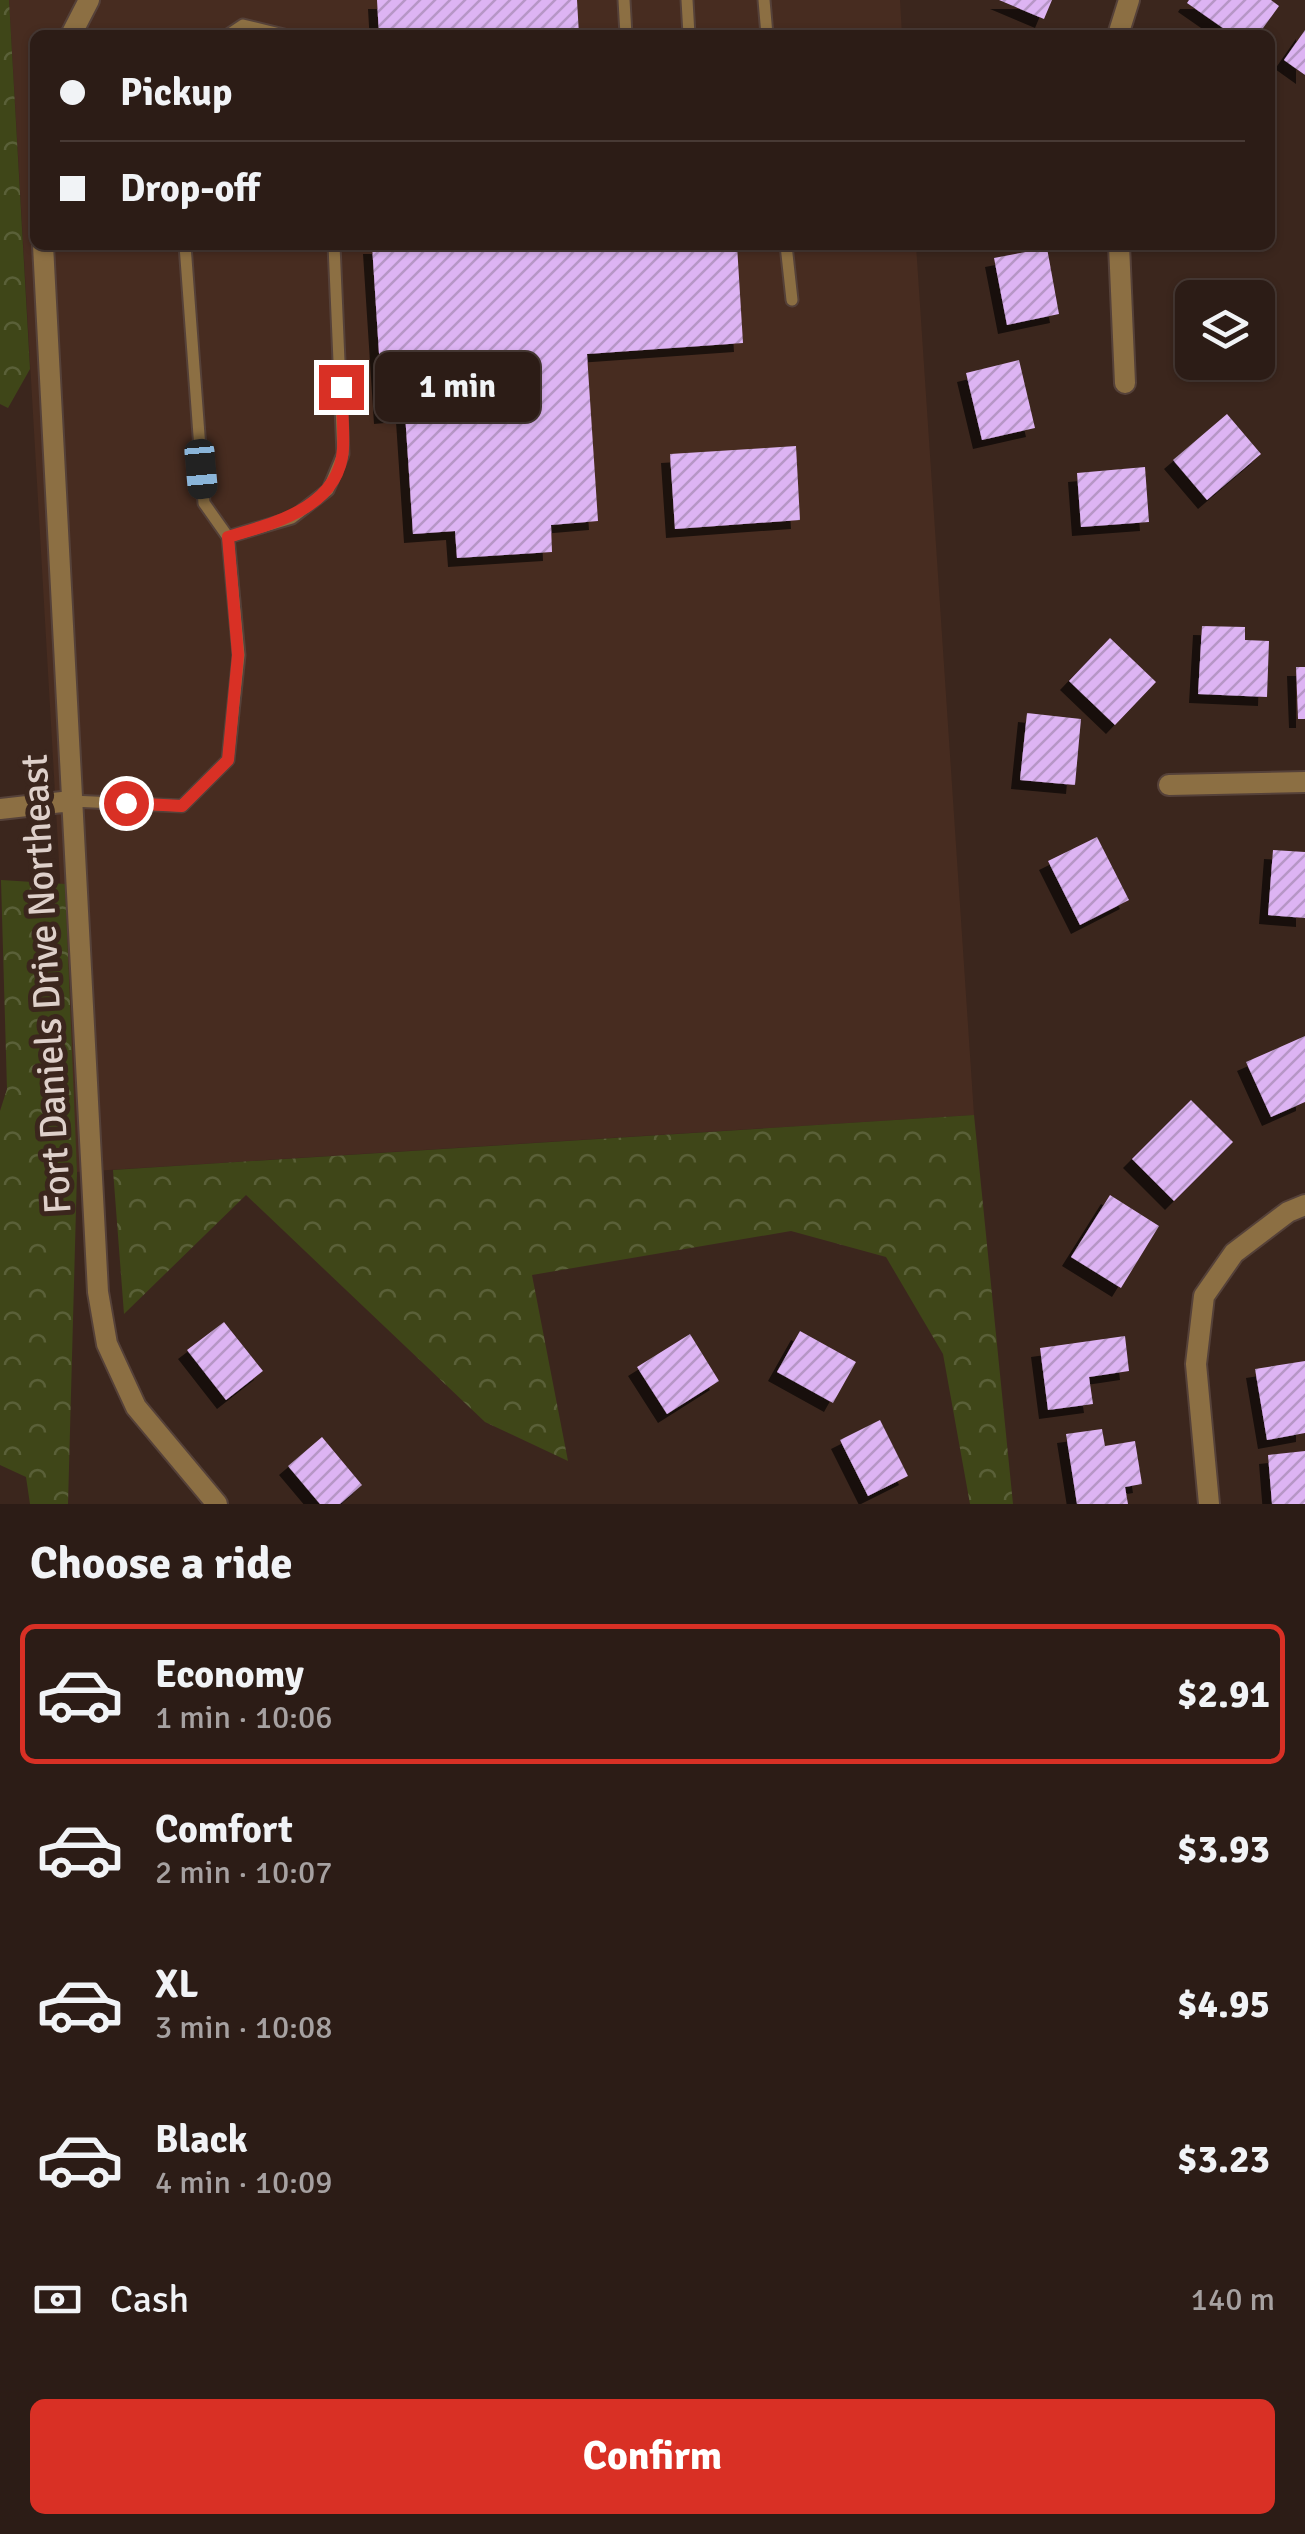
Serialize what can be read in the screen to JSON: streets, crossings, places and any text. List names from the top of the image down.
{
  "streets": {
    "street": ["Fort Daniels Drive Northeast"]
  },
  "page": {
    "banner": ["Pickup", "Drop-off"],
    "bubble": "1 min",
    "heading": "Choose a ride",
    "list": [
      {
        "name": "Economy",
        "note": "1 min · 10:06",
        "value": "$2.91"
      },
      {
        "name": "Comfort",
        "note": "2 min · 10:07",
        "value": "$3.93"
      },
      {
        "name": "XL",
        "note": "3 min · 10:08",
        "value": "$4.95"
      },
      {
        "name": "Black",
        "note": "4 min · 10:09",
        "value": "$3.23"
      }
    ],
    "pay": ["Cash", "140 m"],
    "buttons": "Confirm"
  }
}
